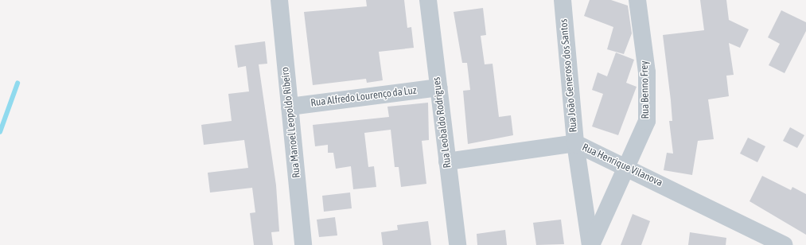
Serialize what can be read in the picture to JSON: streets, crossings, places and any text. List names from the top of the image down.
{
  "streets": {
    "street": [
      "Rua João Generoso dos Santos",
      "Rua Benno Frey",
      "Rua Alfredo Lourenço da Luz",
      "Rua Manoel Leopoldo Ribeiro",
      "Rua Leobaldo Rodrigues",
      "Rua Henrique Vilanova"
    ]
  },
  "crossings": [
    ["Rua João Generoso dos Santos", "Rua Benno Frey"],
    ["Rua João Generoso dos Santos", "Rua Henrique Vilanova"],
    ["Rua Benno Frey", "Rua Henrique Vilanova"],
    ["Rua Alfredo Lourenço da Luz", "Rua Manoel Leopoldo Ribeiro"],
    ["Rua Alfredo Lourenço da Luz", "Rua Leobaldo Rodrigues"],
    ["Rua Leobaldo Rodrigues", "Rua Henrique Vilanova"]
  ]
}
